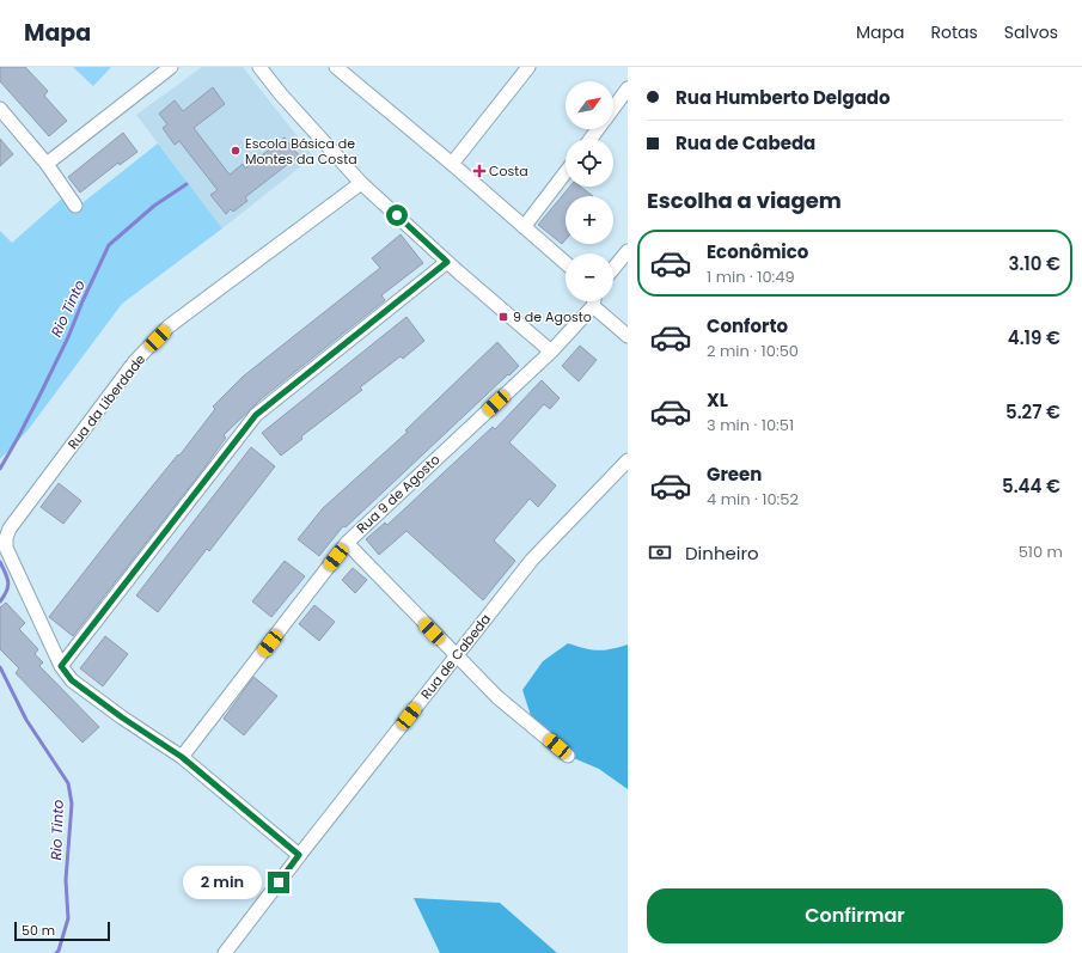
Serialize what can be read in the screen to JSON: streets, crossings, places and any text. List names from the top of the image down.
{
  "streets": {
    "street": ["Rua da Liberdade", "Rua 9 de Agosto", "Rua de Cabeda"]
  },
  "crossings": [
    ["Rua da Liberdade", "Rua 9 de Agosto"],
    ["Rua da Liberdade", "Rua de Cabeda"]
  ],
  "water": ["Rio Tinto"],
  "places": {
    "other": ["Escola Básica de Montes da Costa"],
    "health": ["Costa"],
    "transit": ["9 de Agosto"]
  },
  "scale_bar": "50 m",
  "north": "top right",
  "page": {
    "header": "Mapa",
    "nav": ["Mapa", "Rotas", "Salvos"],
    "banner": ["Rua Humberto Delgado", "Rua de Cabeda"],
    "map_buttons": ["+", "−"],
    "heading": "Escolha a viagem",
    "list": [
      {
        "name": "Econômico",
        "note": "1 min · 10:49",
        "value": "3.10 €"
      },
      {
        "name": "Conforto",
        "note": "2 min · 10:50",
        "value": "4.19 €"
      },
      {
        "name": "XL",
        "note": "3 min · 10:51",
        "value": "5.27 €"
      },
      {
        "name": "Green",
        "note": "4 min · 10:52",
        "value": "5.44 €"
      }
    ],
    "pay": ["Dinheiro", "510 m"],
    "bubble": "2 min",
    "buttons": "Confirmar",
    "scale": "50 m"
  }
}
